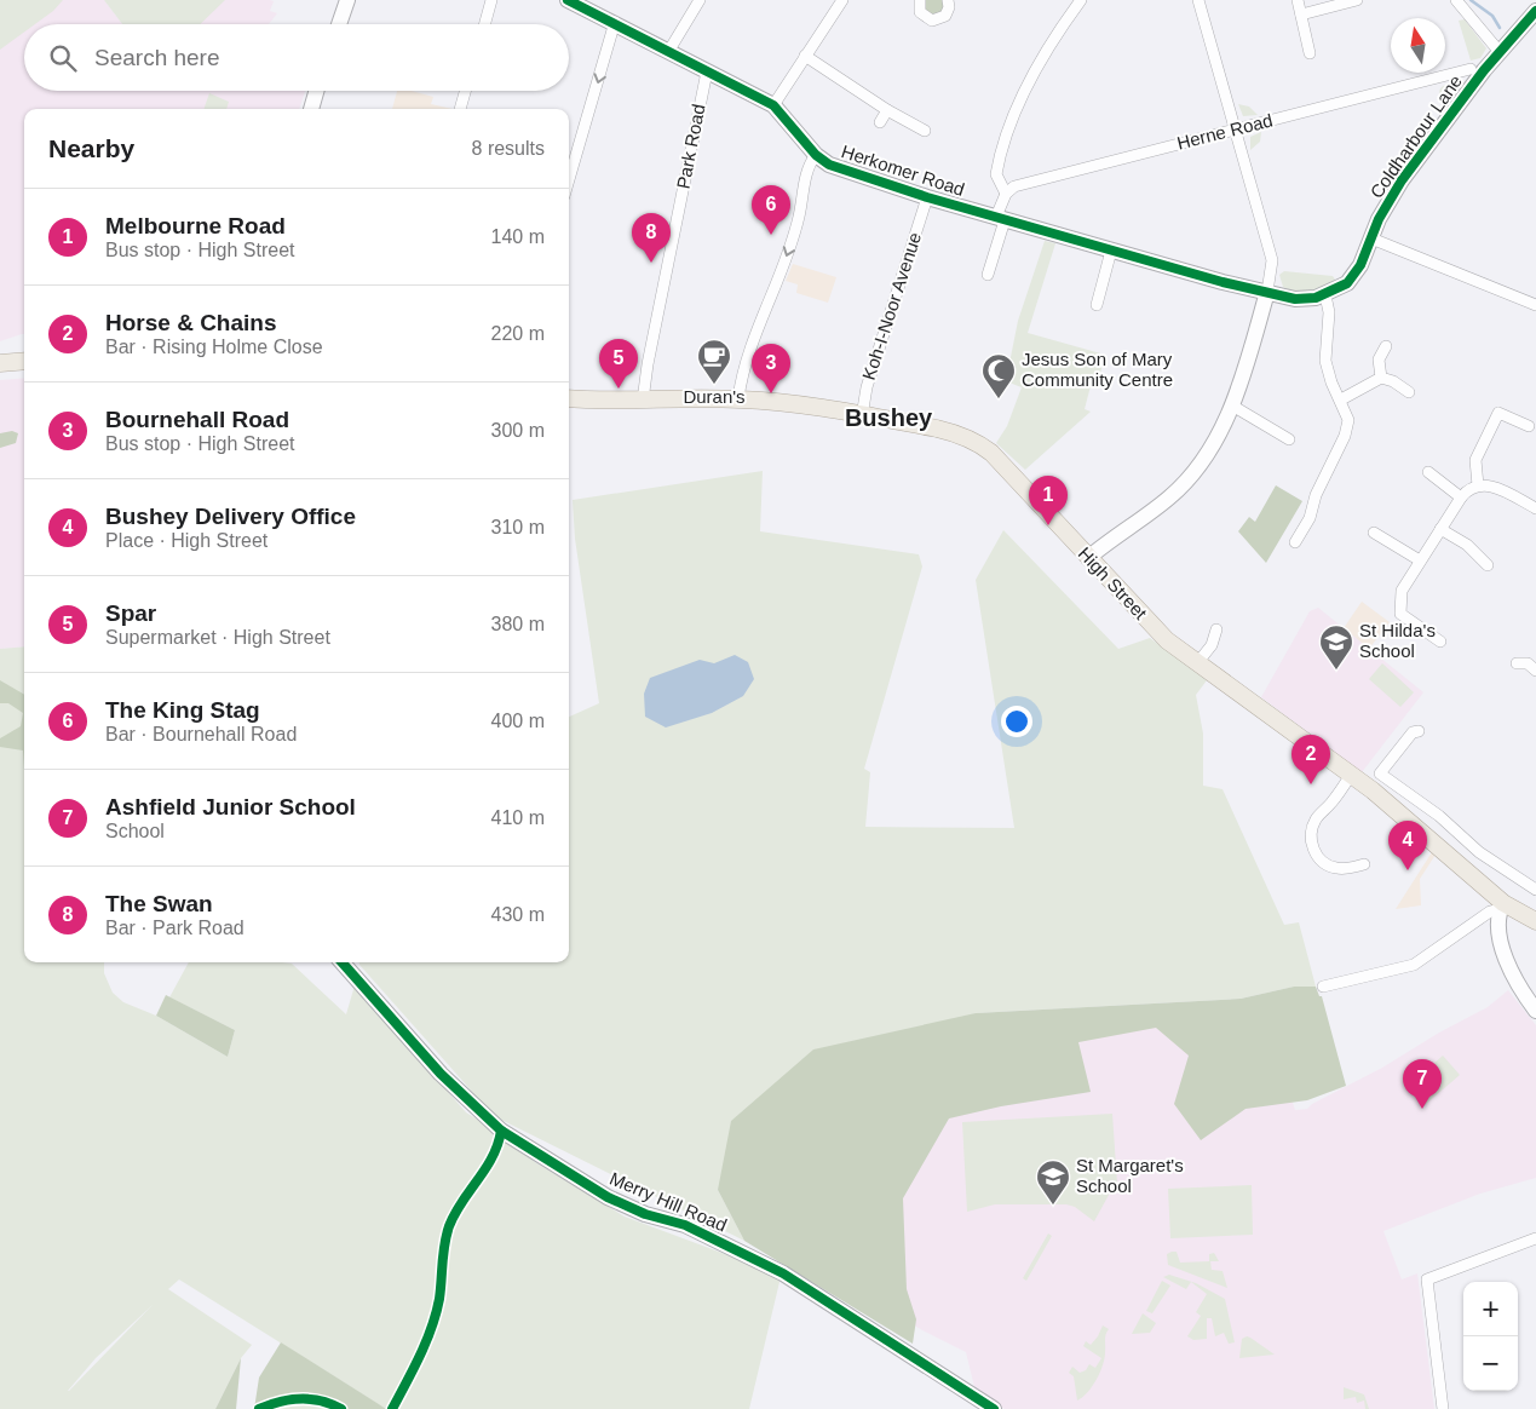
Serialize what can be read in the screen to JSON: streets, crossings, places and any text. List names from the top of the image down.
{
  "streets": {
    "main road": ["High Street"],
    "street": [
      "Herne Road",
      "Coldharbour Lane",
      "Park Road",
      "Herkomer Road",
      "Koh-I-Noor Avenue",
      "Merry Hill Road"
    ]
  },
  "crossings": [
    ["Coldharbour Lane", "Herkomer Road"],
    ["Park Road", "Herkomer Road"],
    ["Park Road", "High Street"],
    ["Herkomer Road", "Koh-I-Noor Avenue"],
    ["Koh-I-Noor Avenue", "High Street"]
  ],
  "districts": ["Bushey"],
  "places": {
    "cafe": ["Duran's"],
    "mosque": ["Jesus Son of Mary Community Centre"],
    "school or university": ["St Hilda's School", "St Margaret's School"]
  },
  "north": "top",
  "page": {
    "search": "Search here",
    "heading": ["Nearby", "8 results"],
    "pins": [
      "6",
      "8",
      "5",
      "3",
      "1",
      "2",
      "4",
      "7"
    ],
    "list": [
      {
        "mark": "1",
        "name": "Melbourne Road",
        "note": "Bus stop · High Street",
        "value": "140 m"
      },
      {
        "mark": "2",
        "name": "Horse & Chains",
        "note": "Bar · Rising Holme Close",
        "value": "220 m"
      },
      {
        "mark": "3",
        "name": "Bournehall Road",
        "note": "Bus stop · High Street",
        "value": "300 m"
      },
      {
        "mark": "4",
        "name": "Bushey Delivery Office",
        "note": "Place · High Street",
        "value": "310 m"
      },
      {
        "mark": "5",
        "name": "Spar",
        "note": "Supermarket · High Street",
        "value": "380 m"
      },
      {
        "mark": "6",
        "name": "The King Stag",
        "note": "Bar · Bournehall Road",
        "value": "400 m"
      },
      {
        "mark": "7",
        "name": "Ashfield Junior School",
        "note": "School",
        "value": "410 m"
      },
      {
        "mark": "8",
        "name": "The Swan",
        "note": "Bar · Park Road",
        "value": "430 m"
      }
    ],
    "map_buttons": ["+", "−"]
  }
}
